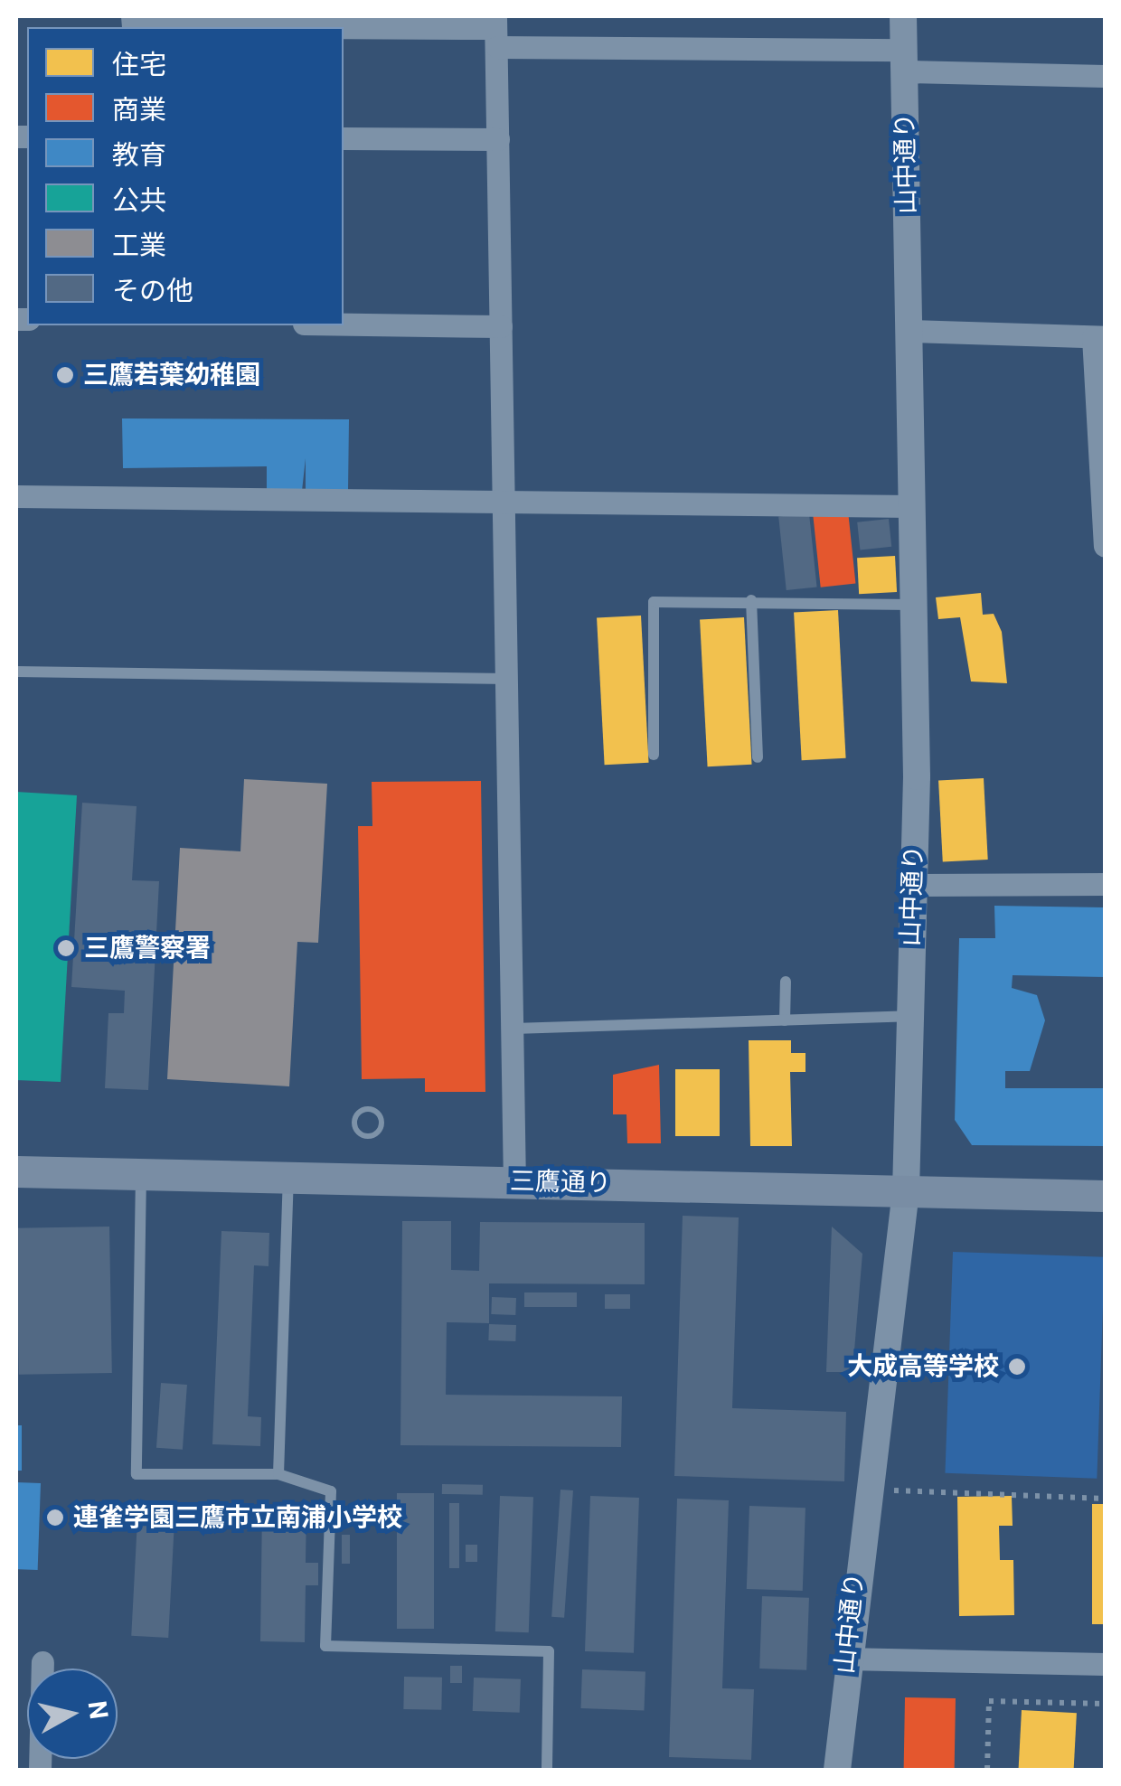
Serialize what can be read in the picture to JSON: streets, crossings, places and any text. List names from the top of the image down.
{
  "streets": {
    "main road": ["三鷹通り"],
    "street": ["山中通り"]
  },
  "crossings": [
    ["山中通り", "三鷹通り"]
  ],
  "places": [
    "三鷹若葉幼稚園",
    "三鷹警察署",
    "大成高等学校",
    "連雀学園三鷹市立南浦小学校"
  ],
  "legend": [
    "住宅",
    "商業",
    "教育",
    "公共",
    "工業",
    "その他"
  ],
  "north": "right"
}
